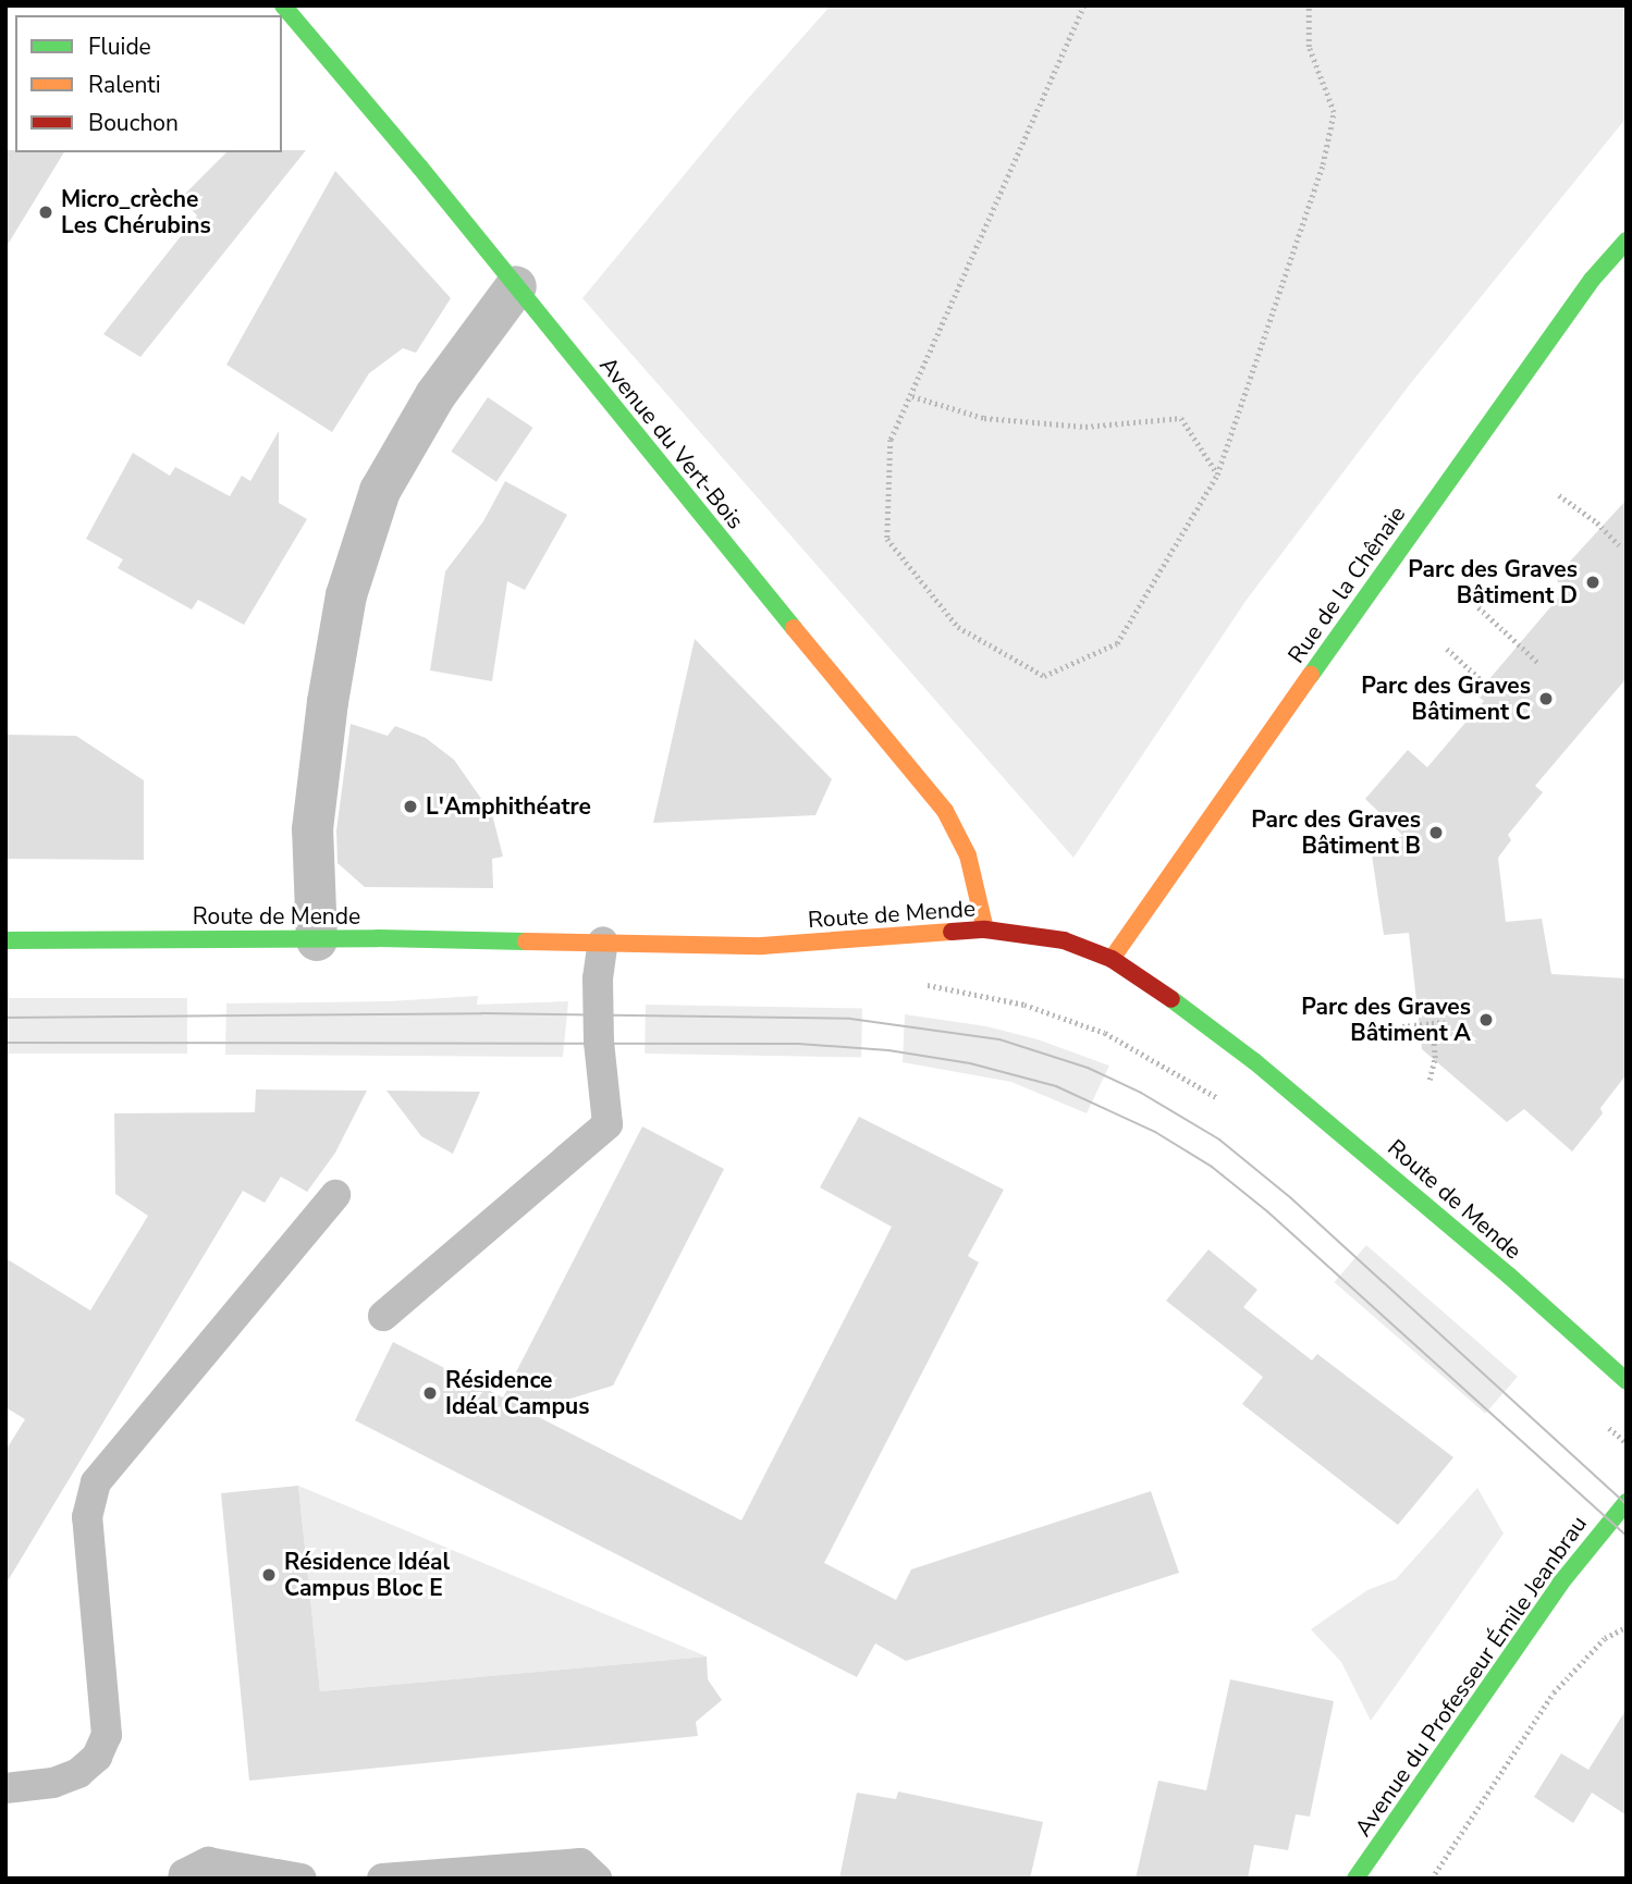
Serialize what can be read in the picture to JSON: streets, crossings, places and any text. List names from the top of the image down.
{
  "streets": {
    "street": [
      "Avenue du Vert-Bois",
      "Rue de la Chênaie",
      "Route de Mende",
      "Avenue du Professeur Émile Jeanbrau"
    ]
  },
  "crossings": [
    ["Avenue du Vert-Bois", "Route de Mende"],
    ["Rue de la Chênaie", "Route de Mende"]
  ],
  "places": [
    "Micro_crèche Les Chérubins",
    "Parc des Graves Bâtiment D",
    "Parc des Graves Bâtiment C",
    "L'Amphithéatre",
    "Parc des Graves Bâtiment B",
    "Parc des Graves Bâtiment A",
    "Résidence Idéal Campus",
    "Résidence Idéal Campus Bloc E"
  ],
  "legend": ["Fluide", "Ralenti", "Bouchon"]
}
